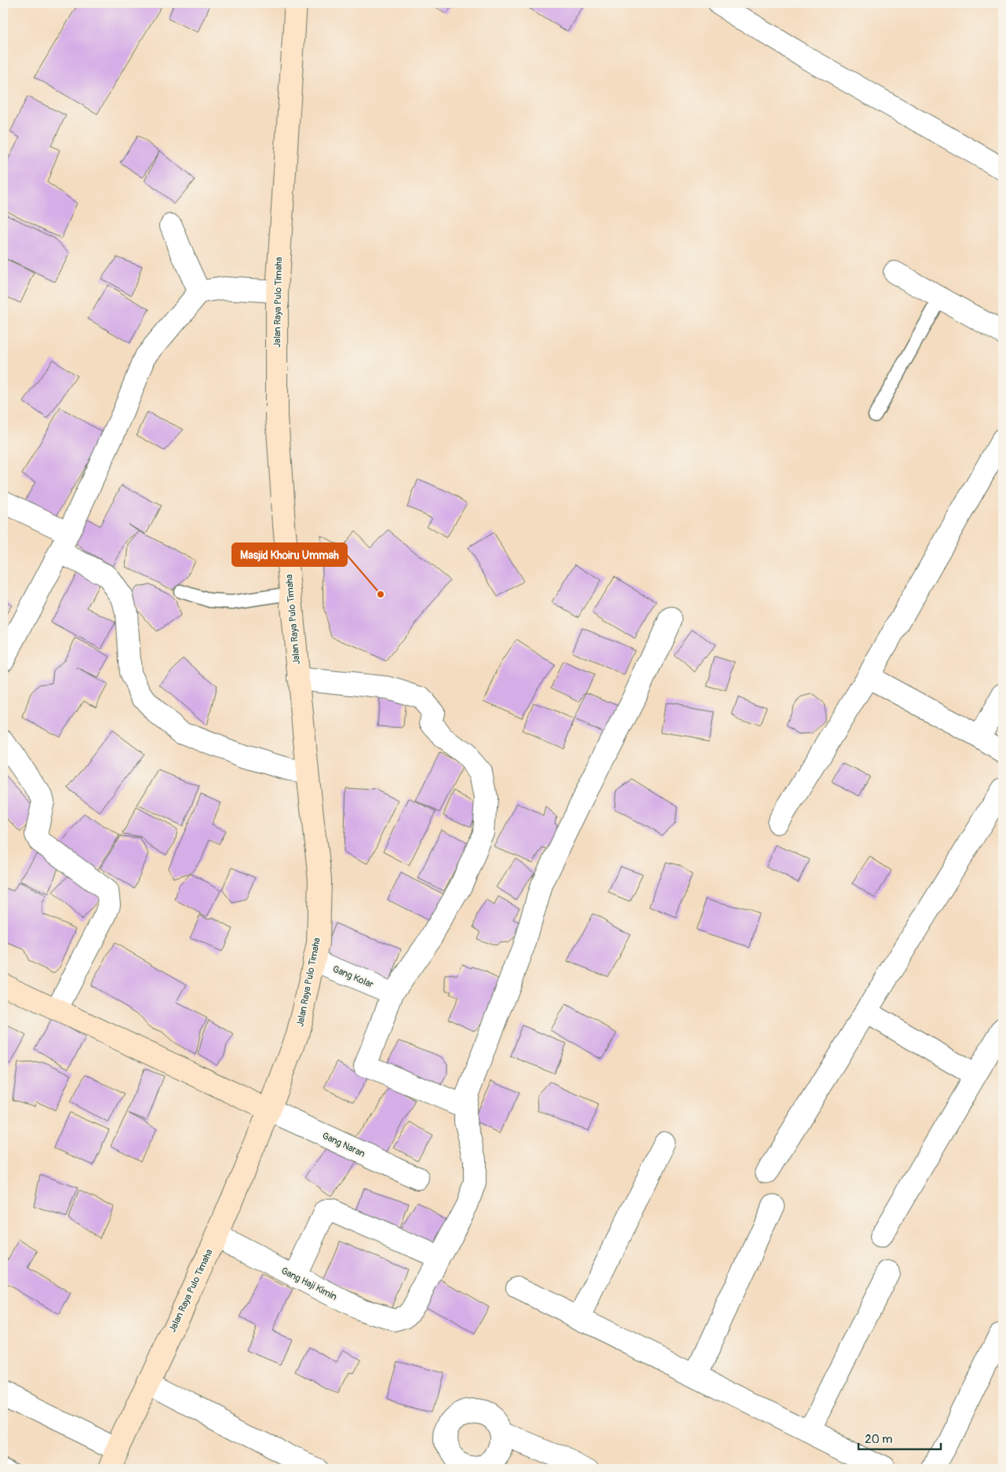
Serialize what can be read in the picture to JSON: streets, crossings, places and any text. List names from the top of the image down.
{
  "streets": {
    "street": [
      "Jalan Raya Pulo Timaha",
      "Gang Kolar",
      "Gang Naran",
      "Gang Haji Kimin"
    ]
  },
  "crossings": [
    ["Jalan Raya Pulo Timaha", "Gang Kolar"],
    ["Jalan Raya Pulo Timaha", "Gang Naran"],
    ["Jalan Raya Pulo Timaha", "Gang Haji Kimin"]
  ],
  "places": ["Masjid Khoiru Ummah"],
  "scale_bar": "20 m"
}
